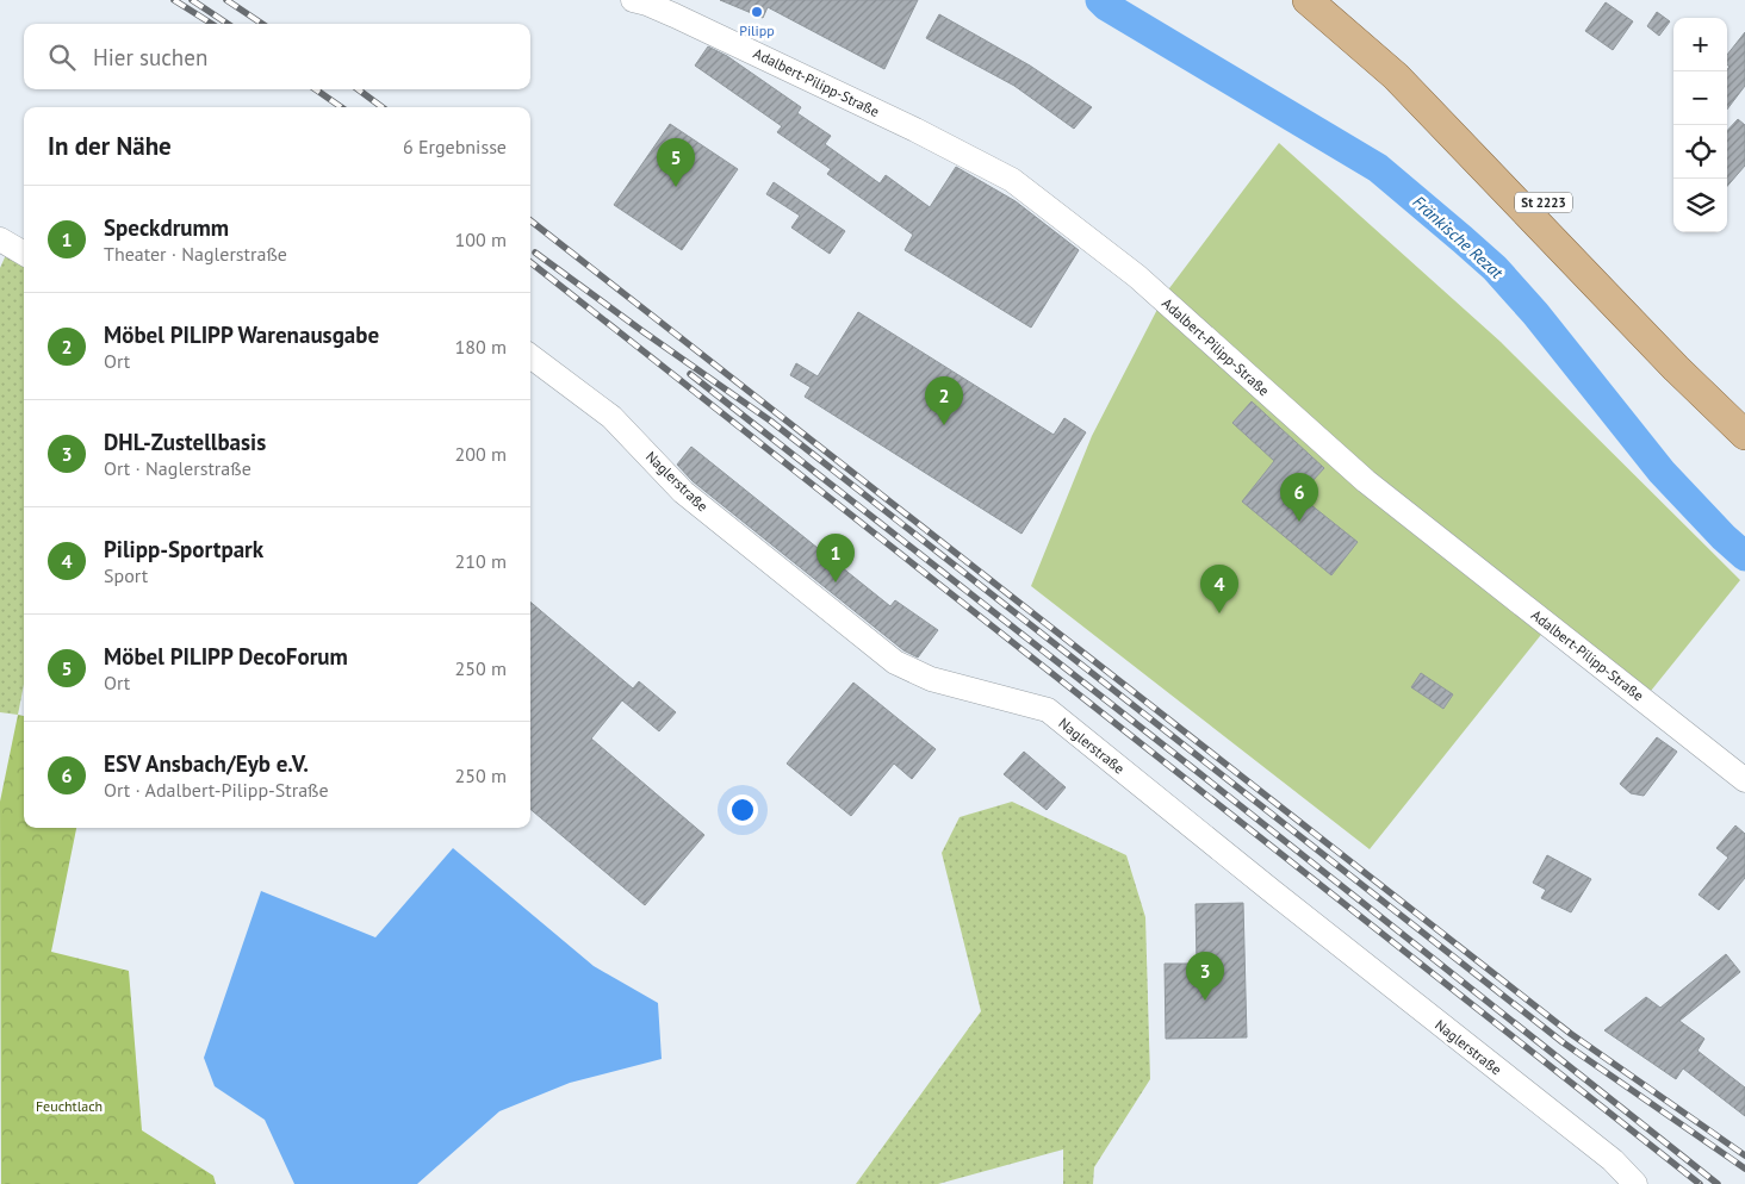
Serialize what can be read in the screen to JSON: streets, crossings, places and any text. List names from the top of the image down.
{
  "streets": {
    "main road": ["St 2223"],
    "street": ["Adalbert-Pilipp-Straße", "Naglerstraße"]
  },
  "water": ["Fränkische Rezat"],
  "parks": ["Feuchtlach"],
  "places": ["Pilipp"],
  "page": {
    "map_buttons": ["+", "−"],
    "search": "Hier suchen",
    "heading": ["In der Nähe", "6 Ergebnisse"],
    "pins": [
      "5",
      "2",
      "6",
      "1",
      "4",
      "3"
    ],
    "list": [
      {
        "mark": "1",
        "name": "Speckdrumm",
        "note": "Theater · Naglerstraße",
        "value": "100 m"
      },
      {
        "mark": "2",
        "name": "Möbel PILIPP Warenausgabe",
        "note": "Ort",
        "value": "180 m"
      },
      {
        "mark": "3",
        "name": "DHL-Zustellbasis",
        "note": "Ort · Naglerstraße",
        "value": "200 m"
      },
      {
        "mark": "4",
        "name": "Pilipp-Sportpark",
        "note": "Sport",
        "value": "210 m"
      },
      {
        "mark": "5",
        "name": "Möbel PILIPP DecoForum",
        "note": "Ort",
        "value": "250 m"
      },
      {
        "mark": "6",
        "name": "ESV Ansbach/Eyb e.V.",
        "note": "Ort · Adalbert-Pilipp-Straße",
        "value": "250 m"
      }
    ]
  }
}
